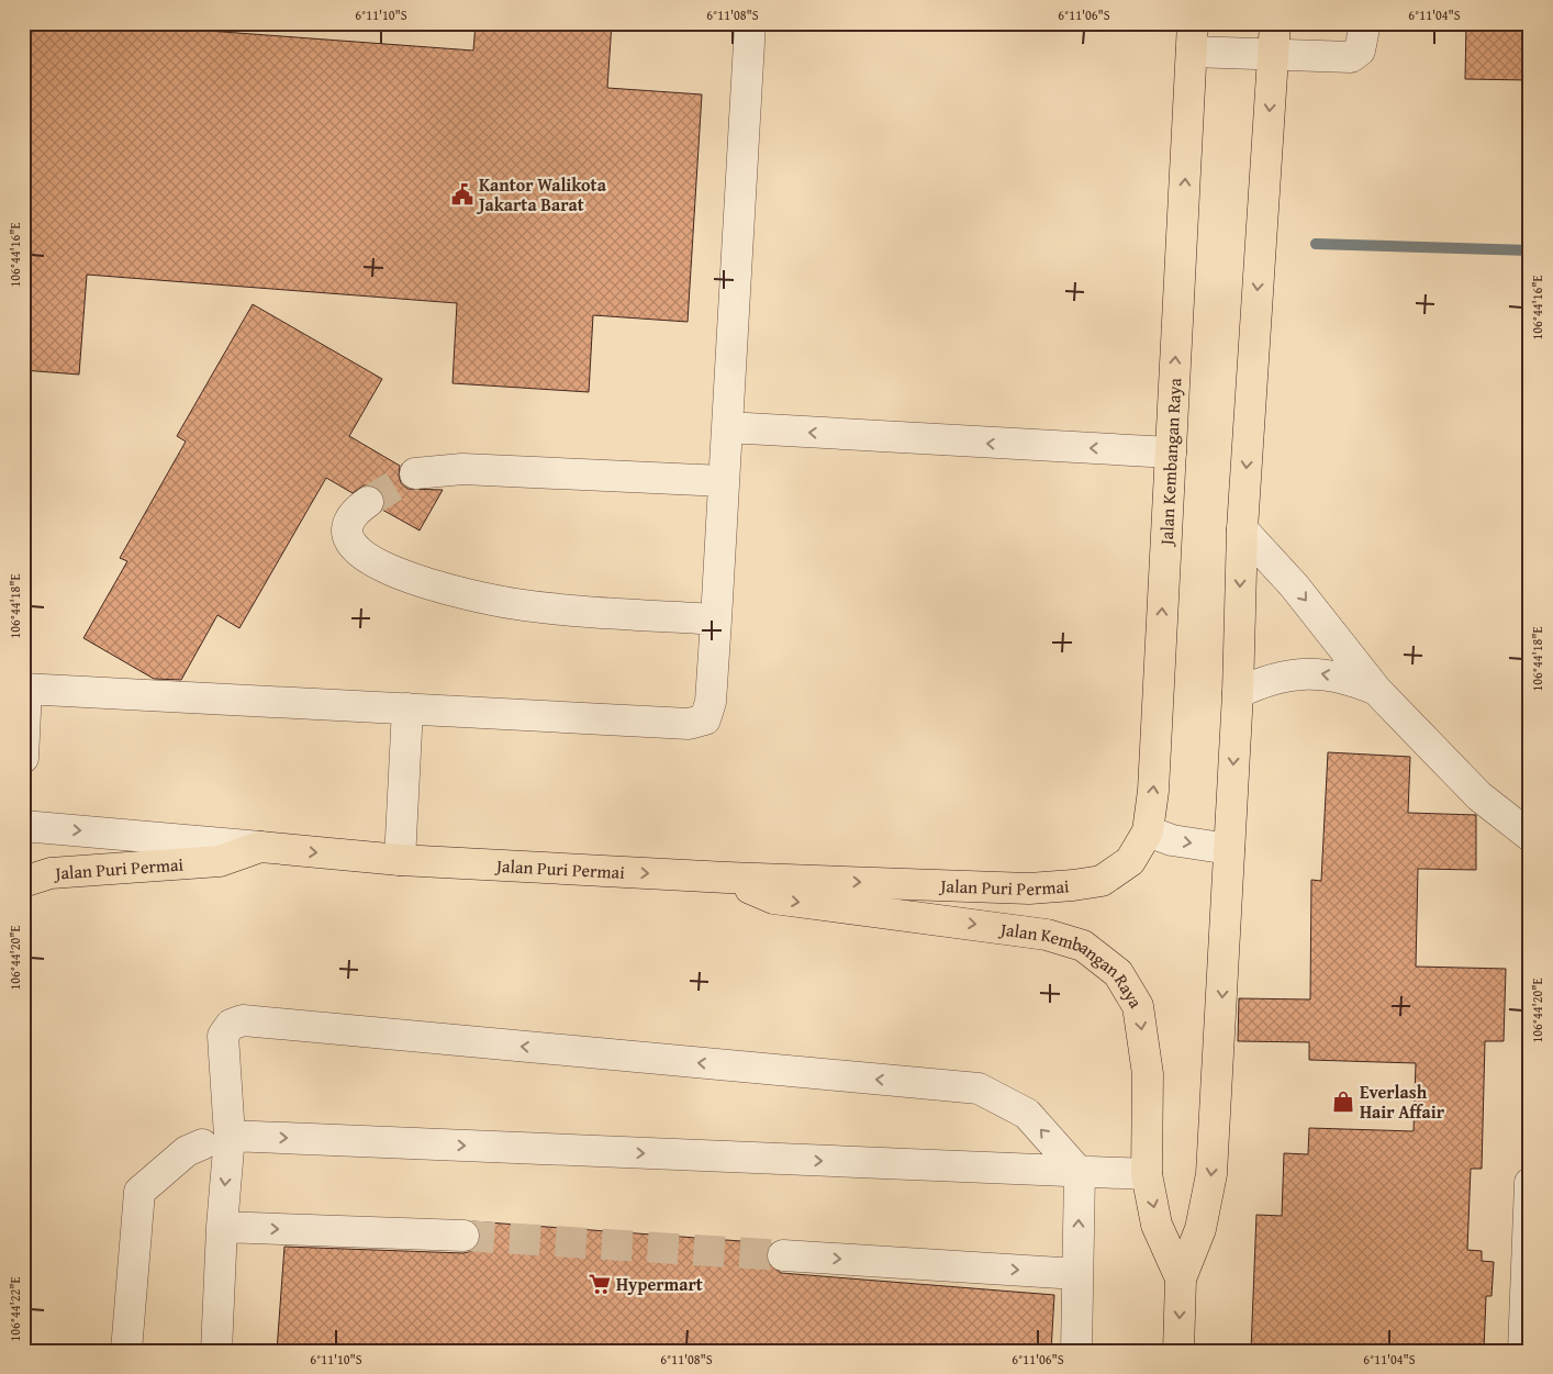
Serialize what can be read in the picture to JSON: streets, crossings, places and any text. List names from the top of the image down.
{
  "streets": {
    "main road": ["Jalan Kembangan Raya", "Jalan Puri Permai"]
  },
  "crossings": [
    ["Jalan Kembangan Raya", "Jalan Puri Permai"]
  ],
  "one_way": ["Jalan Puri Permai"],
  "places": {
    "public building": ["Kantor Walikota Jakarta Barat"],
    "shop": ["Everlash Hair Affair"],
    "supermarket": ["Hypermart"]
  },
  "coordinates": [
    "6°11'10\"S",
    "6°11'08\"S",
    "6°11'06\"S",
    "6°11'04\"S",
    "106°44'16\"E",
    "106°44'18\"E",
    "106°44'20\"E",
    "106°44'22\"E"
  ]
}
